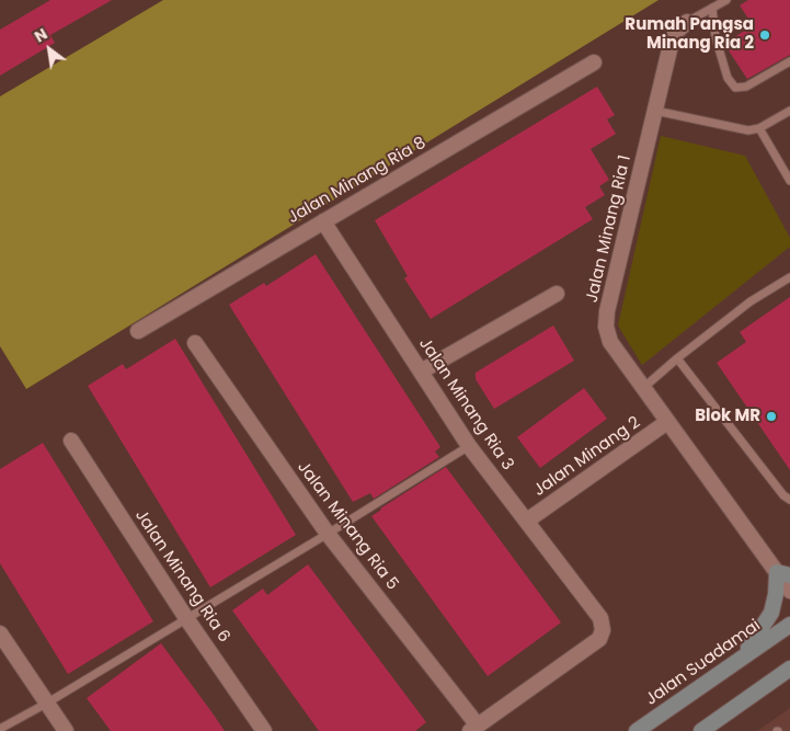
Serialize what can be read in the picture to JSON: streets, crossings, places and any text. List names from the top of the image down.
{
  "streets": {
    "main road": ["Jalan Suadamai"],
    "street": [
      "Jalan Minang Ria 8",
      "Jalan Minang Ria 1",
      "Jalan Minang Ria 3",
      "Jalan Minang 2",
      "Jalan Minang Ria 5",
      "Jalan Minang Ria 6"
    ]
  },
  "crossings": [
    ["Jalan Minang Ria 8", "Jalan Minang Ria 3"],
    ["Jalan Minang Ria 1", "Jalan Minang 2"],
    ["Jalan Minang Ria 3", "Jalan Minang 2"],
    ["Jalan Minang Ria 3", "Jalan Minang Ria 5"]
  ],
  "places": ["Rumah Pangsa Minang Ria 2", "Blok MR"],
  "north": "top left"
}
